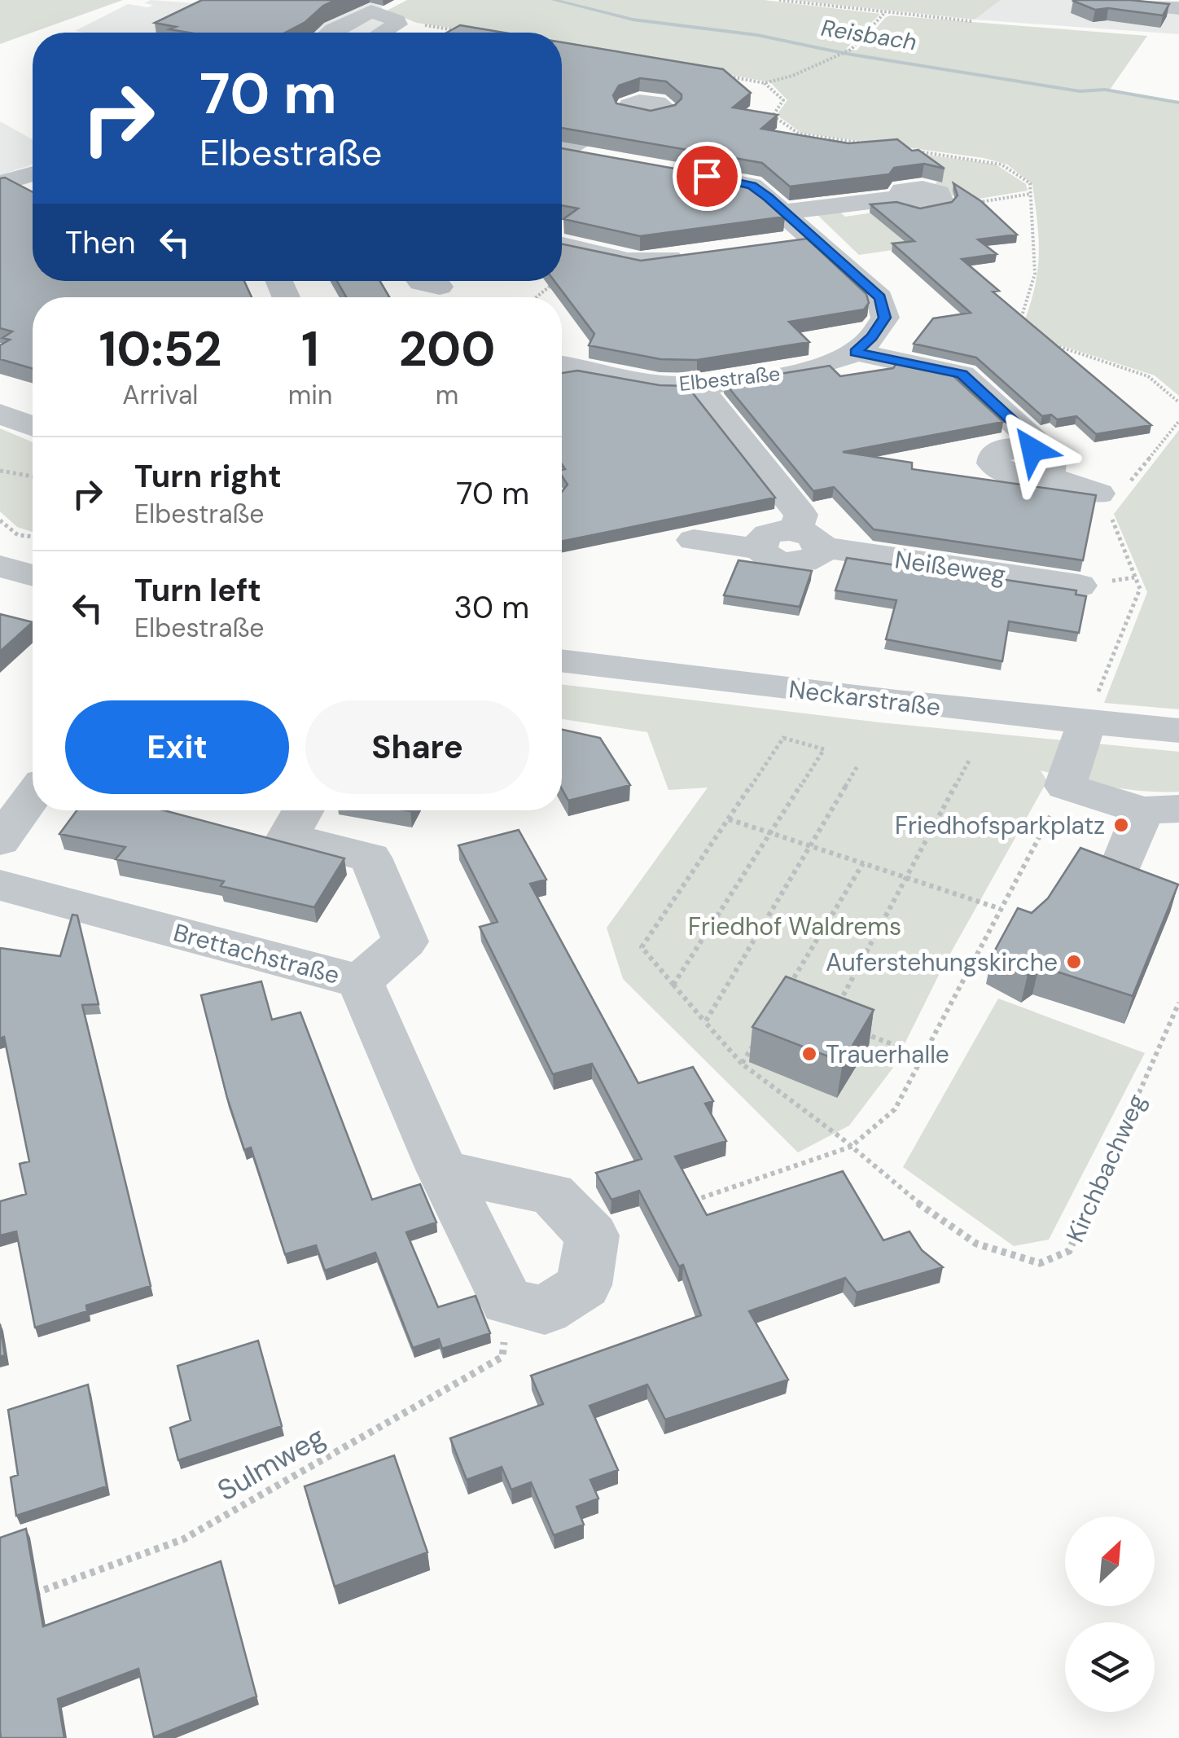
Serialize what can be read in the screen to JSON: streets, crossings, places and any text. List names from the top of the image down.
{
  "streets": {
    "street": [
      "Elbestraße",
      "Neißeweg",
      "Neckarstraße",
      "Brettachstraße"
    ],
    "path": ["Kirchbachweg", "Sulmweg"]
  },
  "crossings": [
    ["Brettachstraße", "Sulmweg"]
  ],
  "water": ["Reisbach"],
  "parks": ["Friedhof Waldrems"],
  "places": ["Friedhofsparkplatz", "Auferstehungskirche", "Trauerhalle"],
  "north": "top right",
  "page": {
    "turn": ["70 m", "Elbestraße"],
    "then": "Then",
    "eta": [
      "10:52",
      "Arrival",
      "1",
      "min",
      "200",
      "m"
    ],
    "list": [
      {
        "name": "Turn right",
        "note": "Elbestraße",
        "value": "70 m"
      },
      {
        "name": "Turn left",
        "note": "Elbestraße",
        "value": "30 m"
      }
    ],
    "buttons": ["Exit", "Share"]
  }
}
